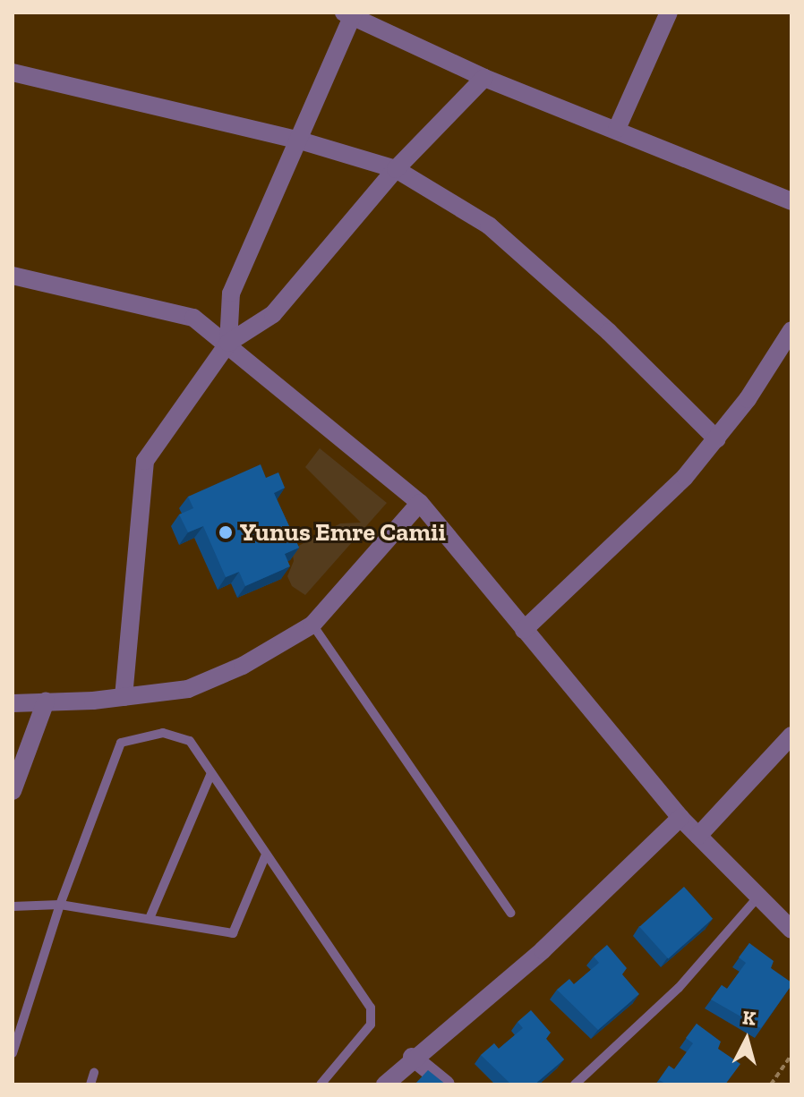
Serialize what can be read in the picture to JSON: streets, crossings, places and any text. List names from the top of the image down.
{
  "places": ["Yunus Emre Camii"],
  "north": "top"
}
